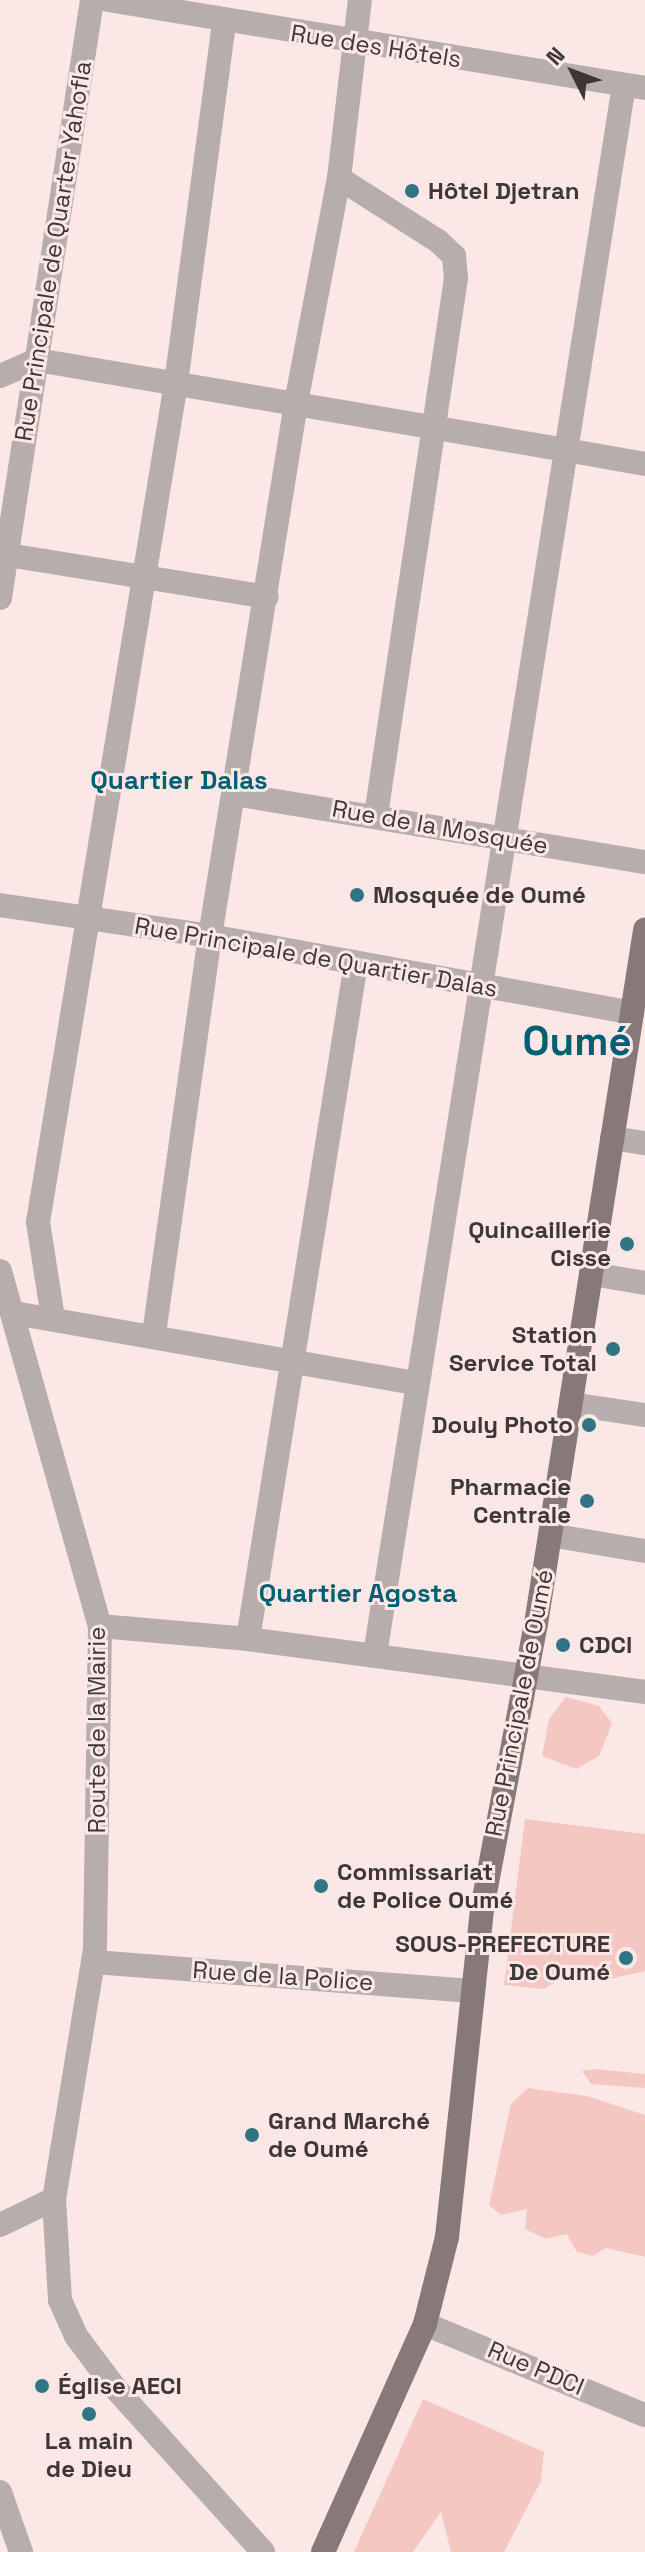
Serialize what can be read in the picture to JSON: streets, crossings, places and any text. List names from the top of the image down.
{
  "streets": {
    "main road": ["Rue Principale de Oumé"],
    "street": [
      "Rue des Hôtels",
      "Rue Principale de Quarter Yahofla",
      "Rue de la Mosquée",
      "Rue Principale de Quartier Dalas",
      "Route de la Mairie",
      "Rue de la Police",
      "Rue PDCI"
    ]
  },
  "crossings": [
    ["Rue Principale de Quartier Dalas", "Rue Principale de Oumé"],
    ["Rue Principale de Oumé", "Rue de la Police"],
    ["Rue Principale de Oumé", "Rue PDCI"],
    ["Route de la Mairie", "Rue de la Police"]
  ],
  "districts": ["Quartier Dalas", "Oumé", "Quartier Agosta"],
  "places": [
    "Hôtel Djetran",
    "Mosquée de Oumé",
    "Quincaillerie Cisse",
    "Station Service Total",
    "Douly Photo",
    "Pharmacie Centrale",
    "CDCI",
    "Commissariat de Police Oumé",
    "SOUS-PREFECTURE De Oumé",
    "Grand Marché de Oumé",
    "Église AECI",
    "La main de Dieu"
  ],
  "north": "top left"
}
